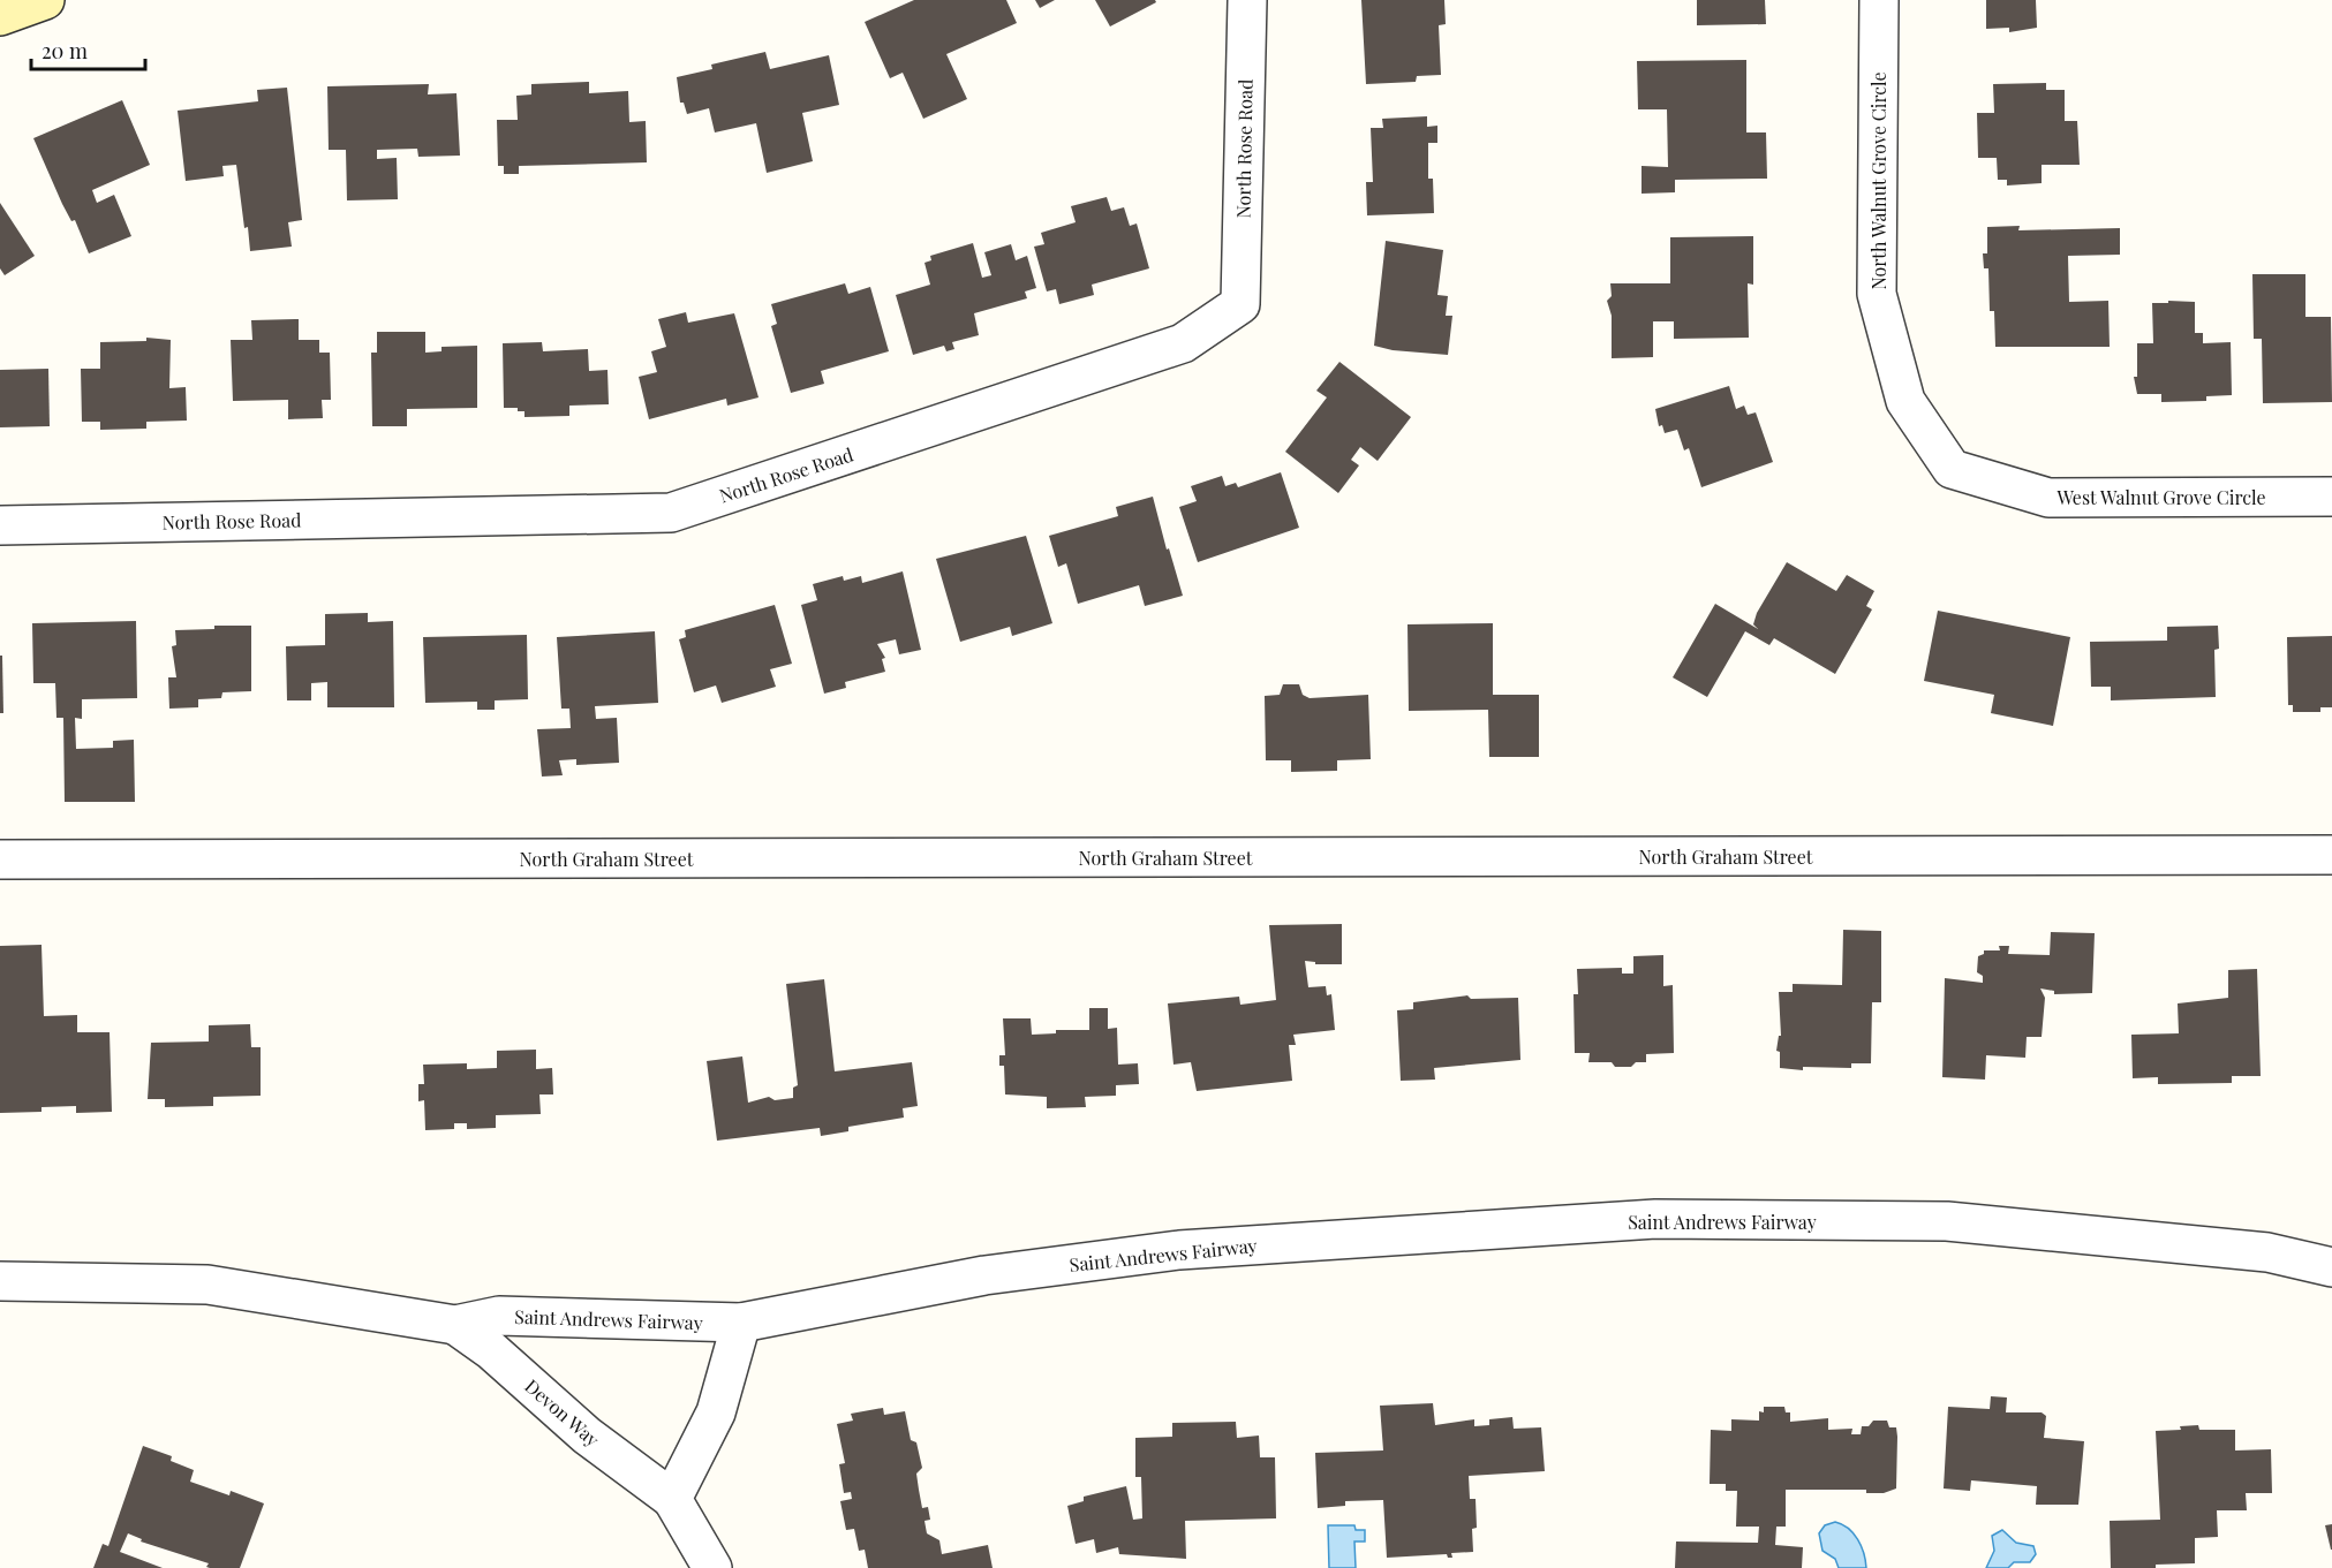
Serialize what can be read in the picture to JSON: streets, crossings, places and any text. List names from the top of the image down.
{
  "streets": {
    "street": [
      "North Rose Road",
      "North Walnut Grove Circle",
      "West Walnut Grove Circle",
      "North Graham Street",
      "Saint Andrews Fairway",
      "Devon Way"
    ]
  },
  "crossings": [
    ["North Walnut Grove Circle", "West Walnut Grove Circle"],
    ["Saint Andrews Fairway", "Devon Way"]
  ],
  "scale_bar": "20 m"
}
